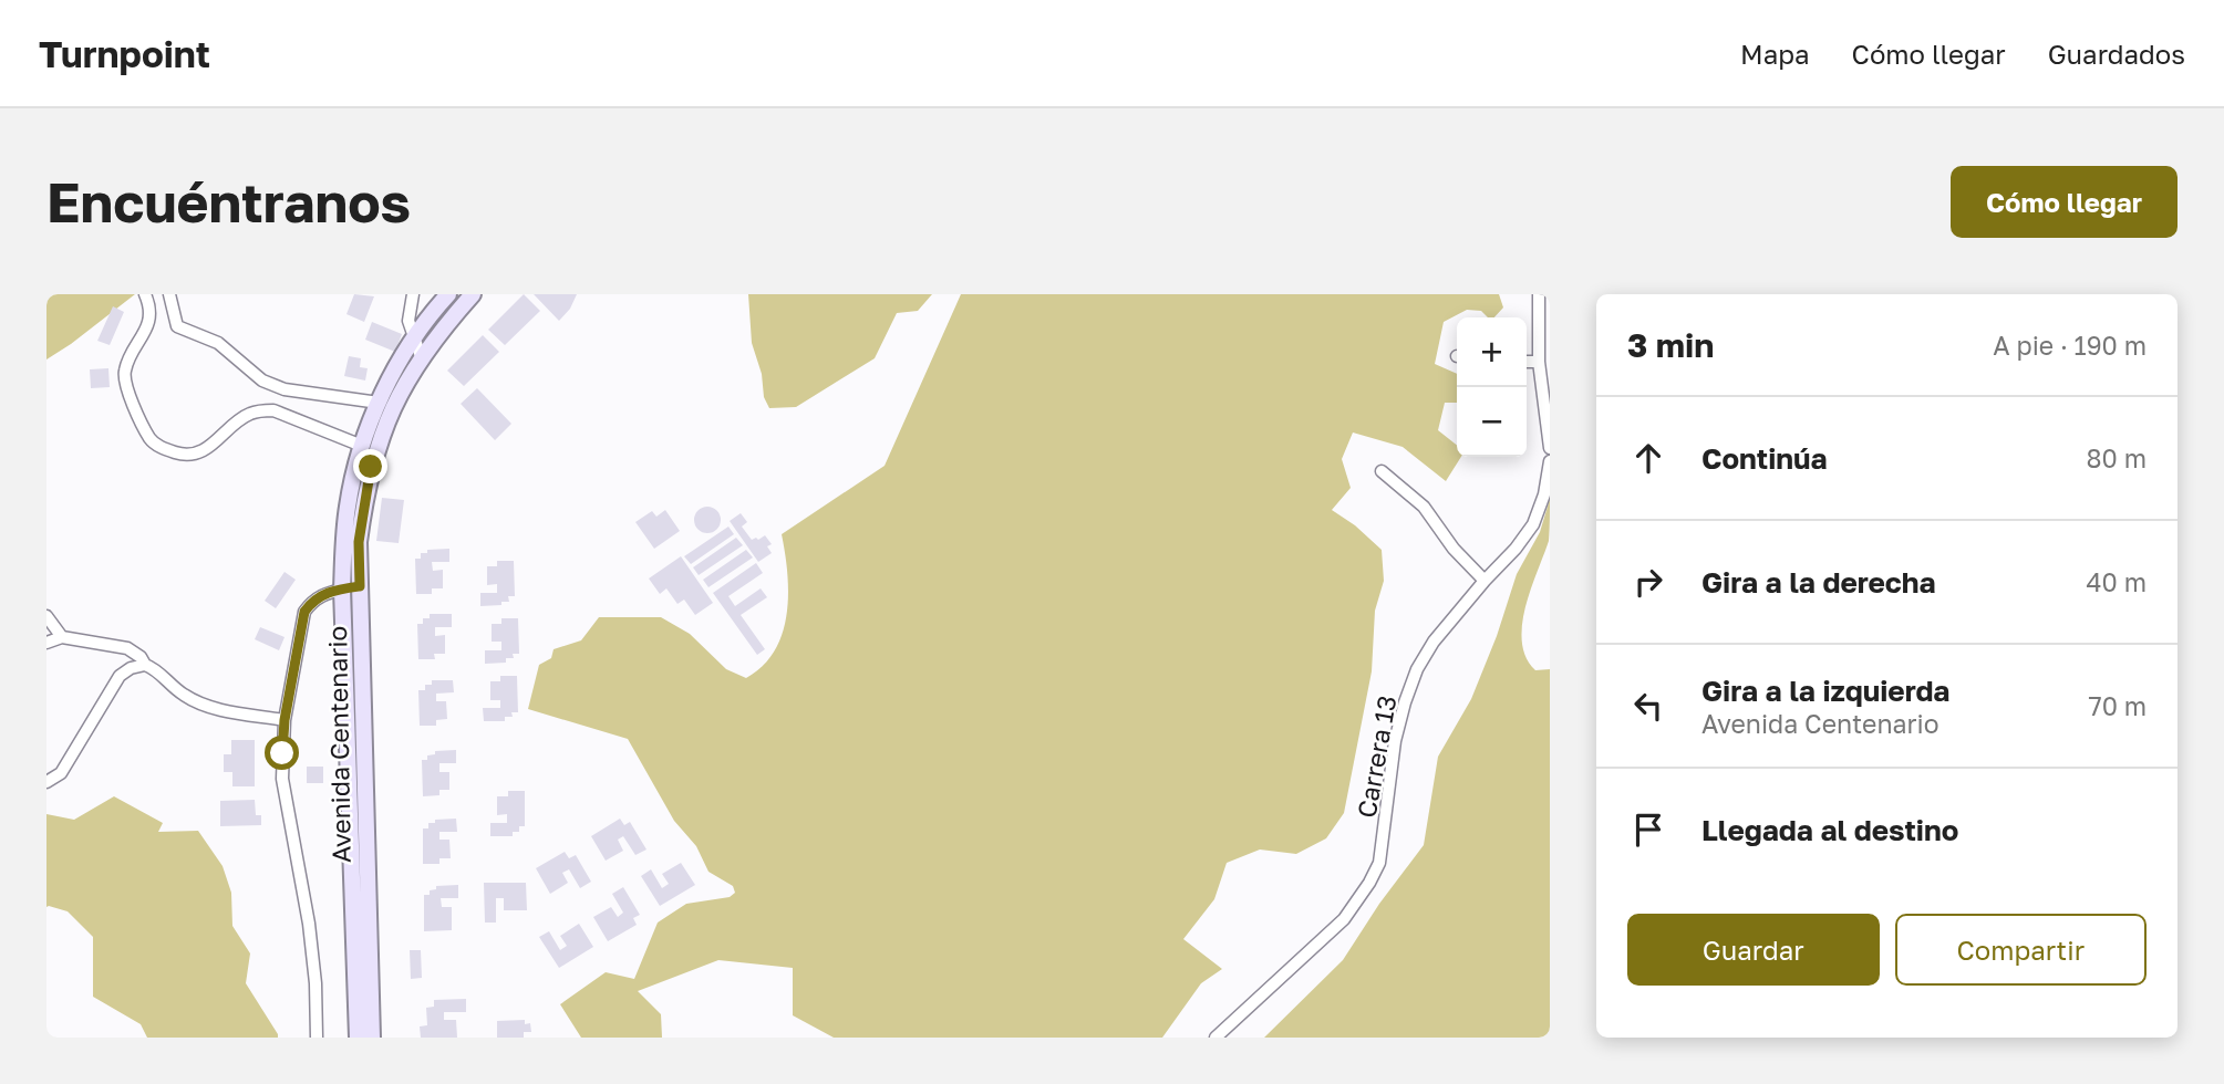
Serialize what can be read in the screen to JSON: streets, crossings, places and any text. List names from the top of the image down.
{
  "streets": {
    "main road": ["Avenida Centenario"],
    "street": ["Carrera 13"]
  },
  "page": {
    "header": "Turnpoint",
    "nav": ["Mapa", "Cómo llegar", "Guardados"],
    "buttons": [
      "Cómo llegar",
      ["Guardar", "Compartir"]
    ],
    "title": "Encuéntranos",
    "heading": ["3 min", "A pie · 190 m"],
    "map_buttons": ["+", "−"],
    "list": [
      ["Continúa", "80 m"],
      ["Gira a la derecha", "40 m"],
      ["Gira a la izquierda", "Avenida Centenario", "70 m"],
      "Llegada al destino"
    ]
  }
}
